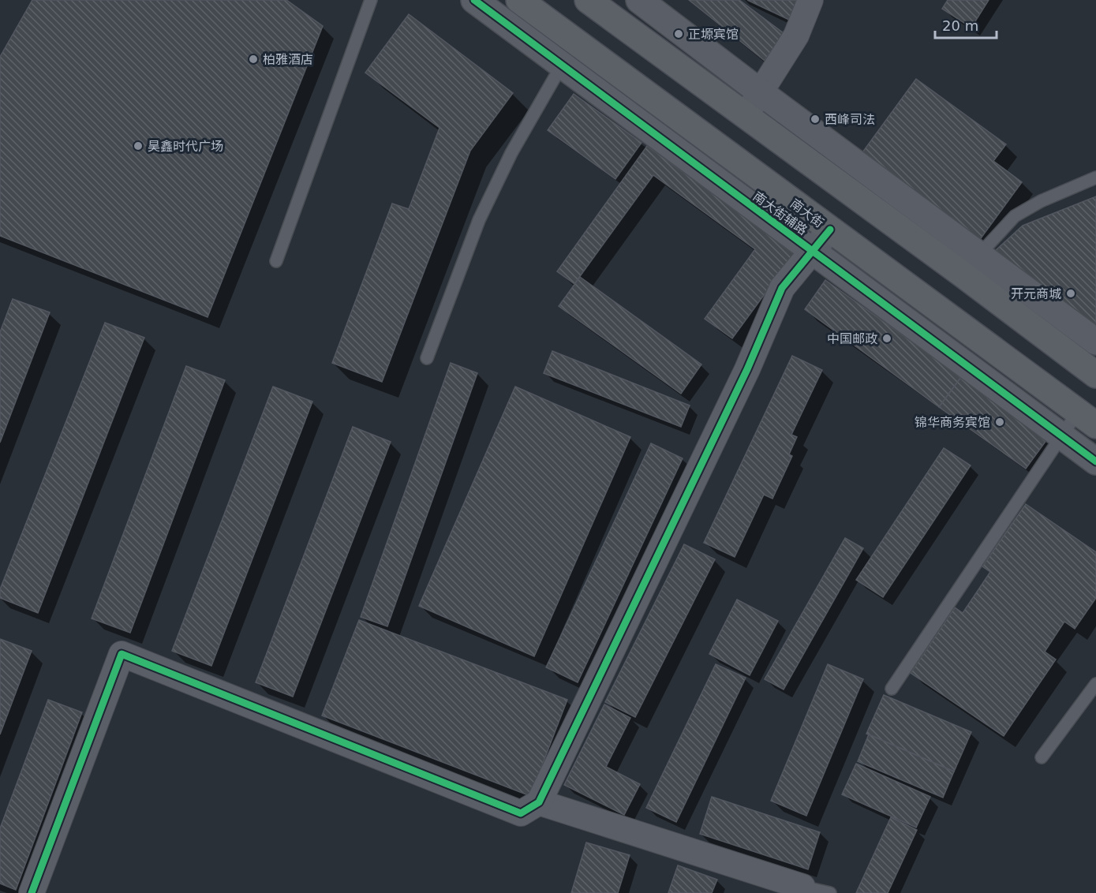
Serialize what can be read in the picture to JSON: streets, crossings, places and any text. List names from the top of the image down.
{
  "streets": {
    "main road": ["南大街"],
    "street": ["南大街辅路"]
  },
  "places": [
    "正塬宾馆",
    "柏雅酒店",
    "西峰司法",
    "昊鑫时代广场",
    "开元商城",
    "中国邮政",
    "锦华商务宾馆"
  ],
  "scale_bar": "20 m"
}
